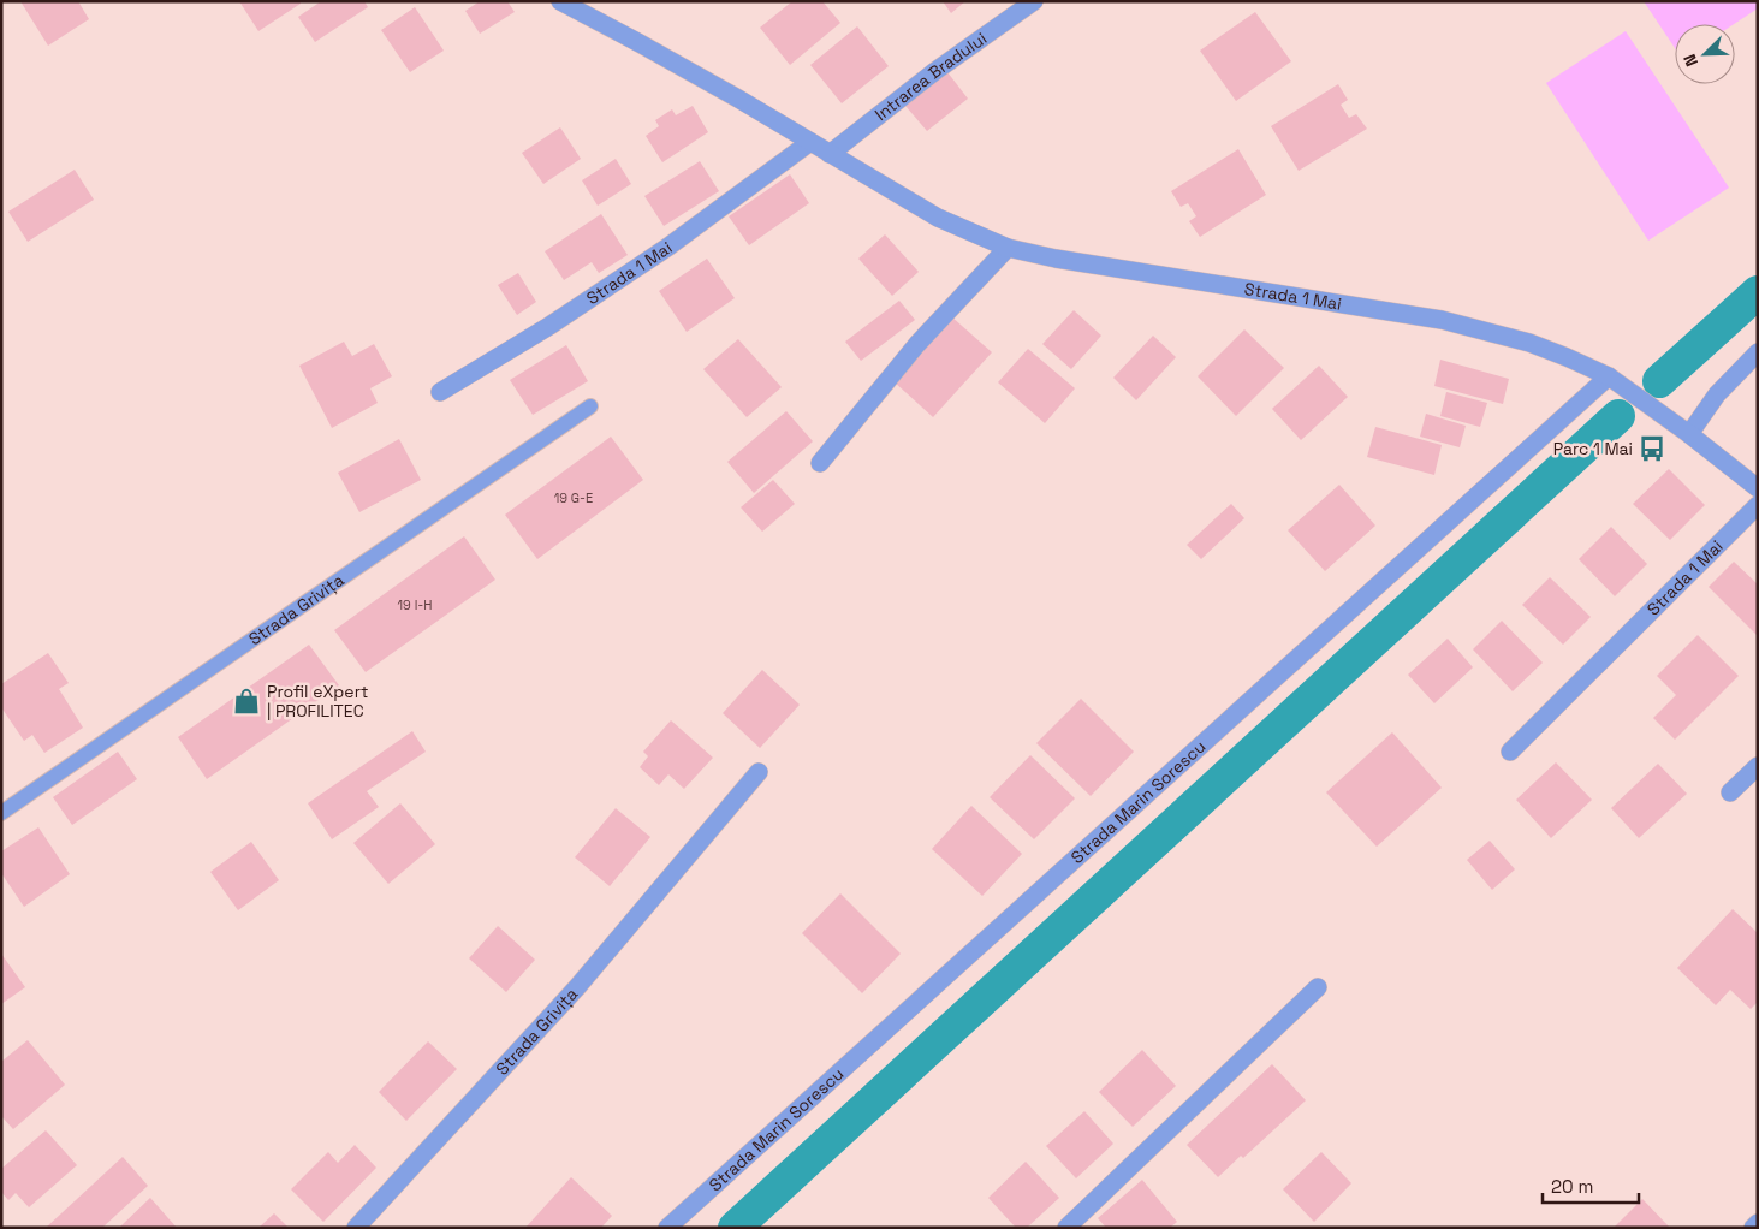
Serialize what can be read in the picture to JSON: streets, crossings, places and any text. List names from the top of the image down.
{
  "streets": {
    "street": [
      "Intrarea Bradului",
      "Strada 1 Mai",
      "Strada Grivița",
      "Strada Marin Sorescu"
    ]
  },
  "crossings": [
    ["Intrarea Bradului", "Strada 1 Mai"],
    ["Strada 1 Mai", "Strada Marin Sorescu"]
  ],
  "places": {
    "bus stop": ["Parc 1 Mai"],
    "shop": ["Profil eXpert | PROFILITEC"]
  },
  "house_numbers": ["19 G-E", "19 I-H"],
  "scale_bar": "20 m",
  "north": "bottom left"
}
